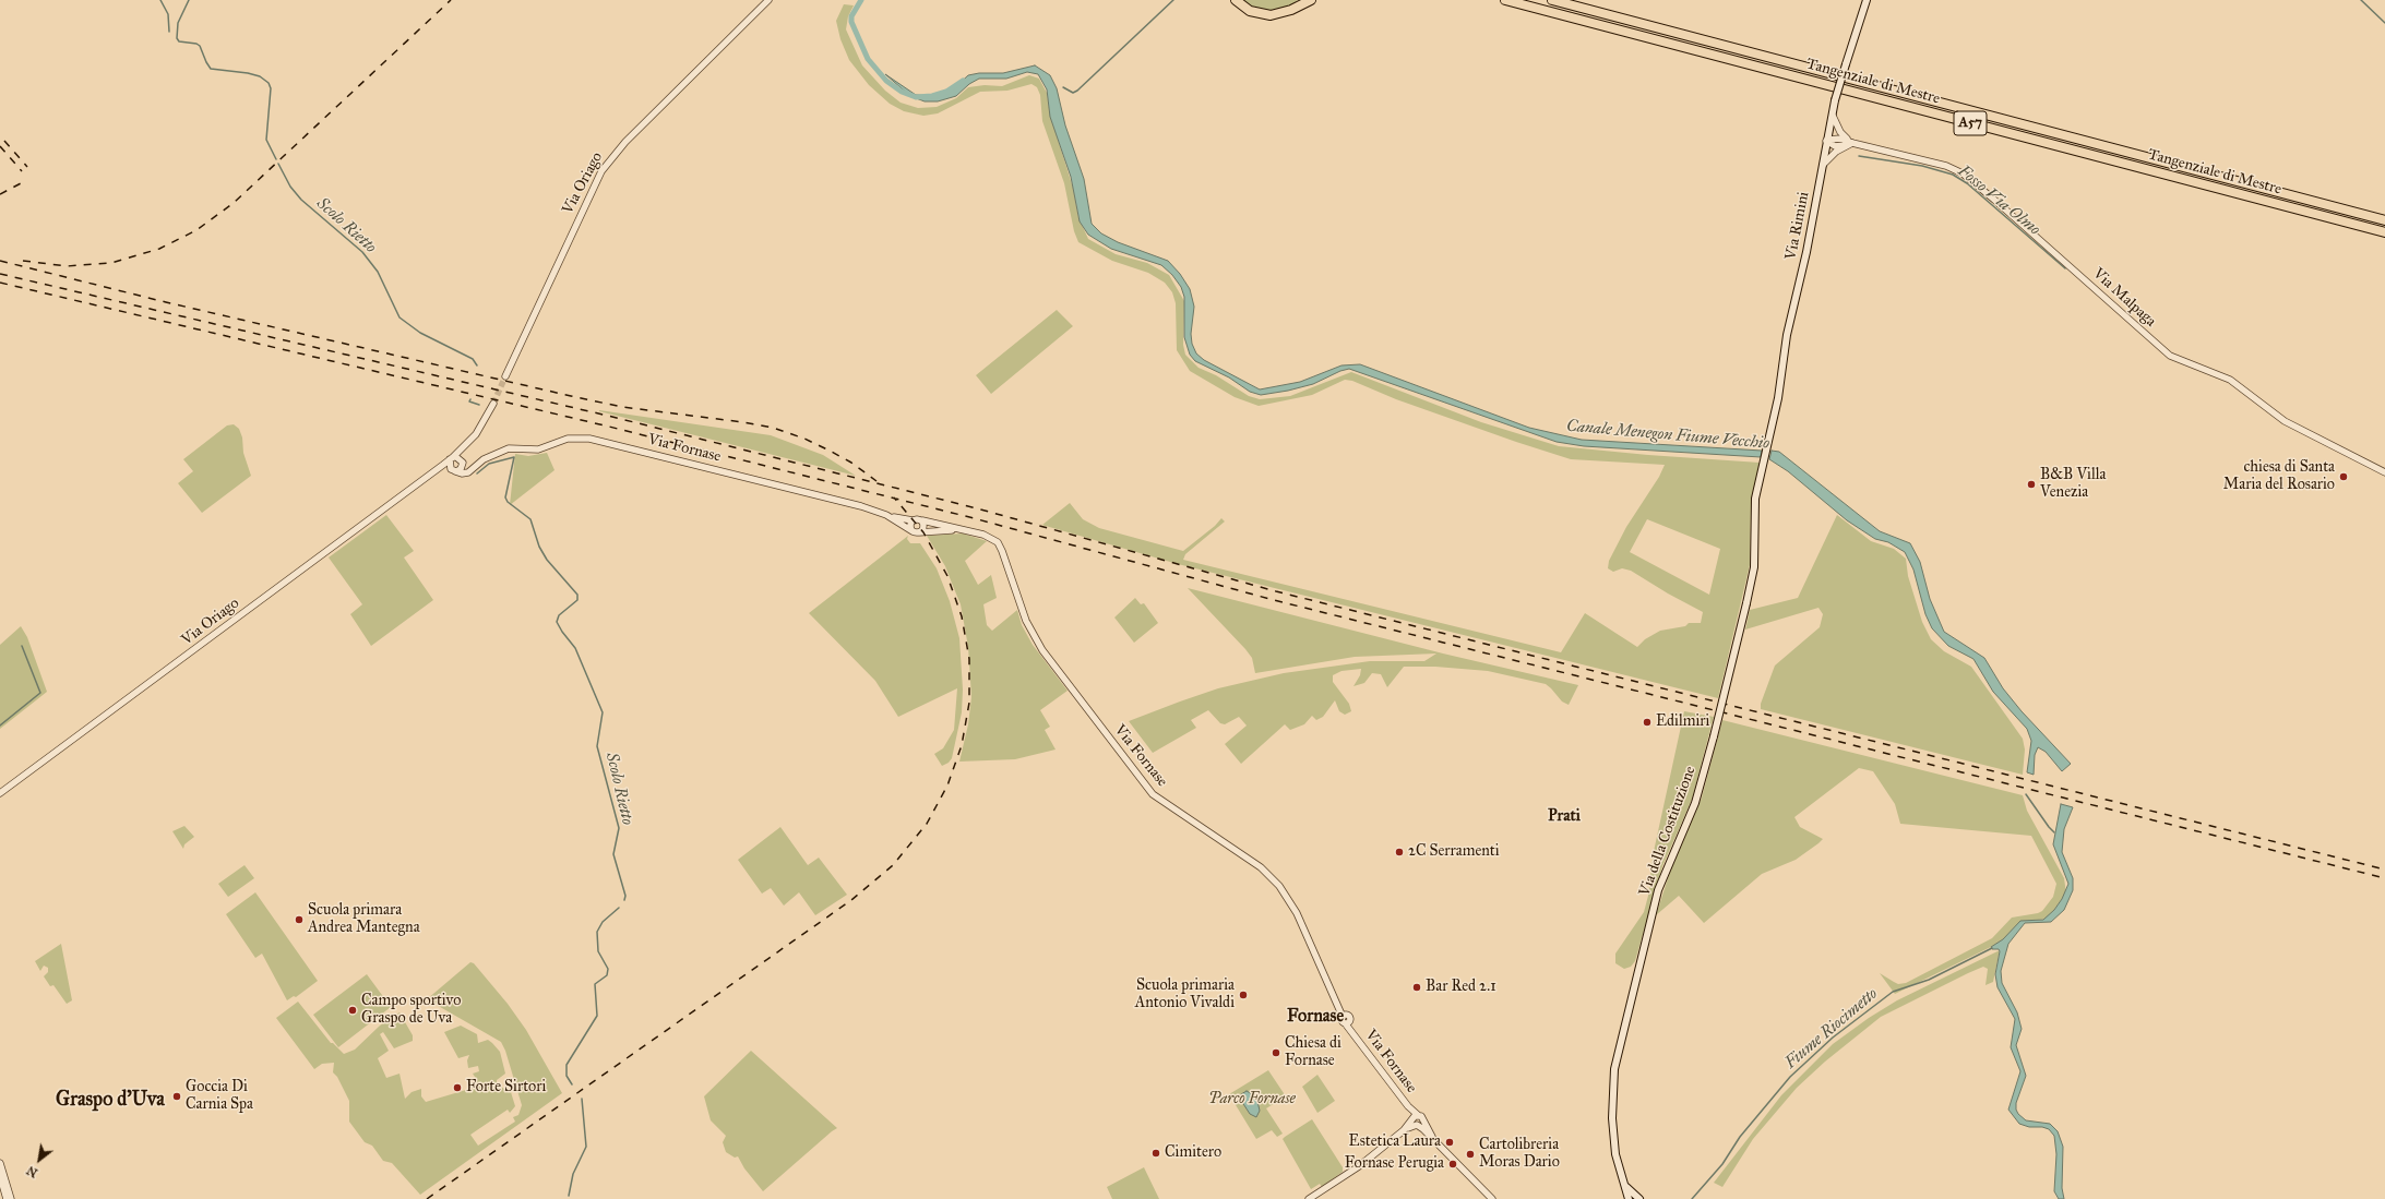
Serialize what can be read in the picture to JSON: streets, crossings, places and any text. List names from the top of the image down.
{
  "streets": {
    "highway": ["Tangenziale di Mestre", "A57"],
    "main road": ["Via Rimini", "Via della Costituzione"],
    "street": ["Via Oriago", "Via Malpaga", "Via Fornase"]
  },
  "crossings": [
    ["Tangenziale di Mestre", "A57"],
    ["Via Oriago", "Via Fornase"],
    ["Via Rimini", "Via Malpaga"],
    ["Via Rimini", "Via della Costituzione"]
  ],
  "districts": ["Prati", "Fornase", "Graspo d'Uva"],
  "water": [
    "Fosso Via Olmo",
    "Scolo Rietto",
    "Canale Menegon Fiume Vecchio",
    "Fiume Riocimetto"
  ],
  "parks": ["Parco Fornase"],
  "places": [
    "chiesa di Santa Maria del Rosario",
    "B&B Villa Venezia",
    "Edilmiri",
    "2C Serramenti",
    "Scuola primara Andrea Mantegna",
    "Bar Red 2.1",
    "Scuola primaria Antonio Vivaldi",
    "Campo sportivo Graspo de Uva",
    "Chiesa di Fornase",
    "Forte Sirtori",
    "Goccia Di Carnia Spa",
    "Estetica Laura",
    "Cimitero",
    "Cartolibreria Moras Dario",
    "Fornase Perugia"
  ],
  "north": "bottom left"
}
